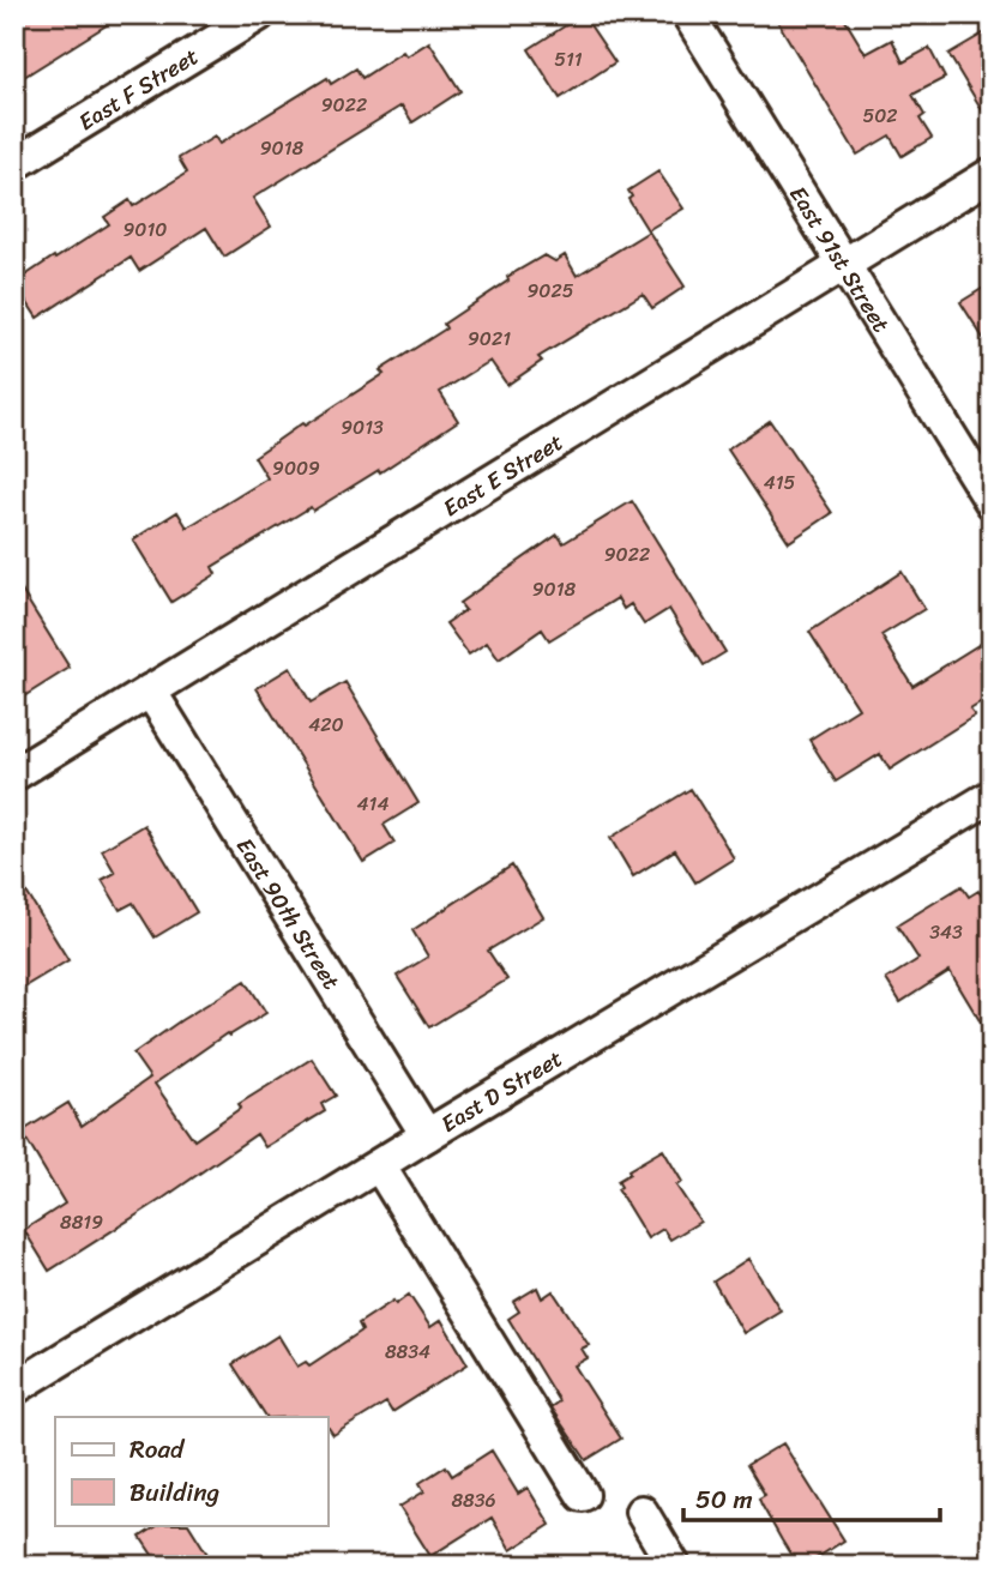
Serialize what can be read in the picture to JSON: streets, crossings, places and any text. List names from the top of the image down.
{
  "streets": {
    "street": [
      "East F Street",
      "East 91st Street",
      "East E Street",
      "East 90th Street",
      "East D Street"
    ]
  },
  "crossings": [
    ["East 91st Street", "East E Street"],
    ["East E Street", "East 90th Street"],
    ["East 90th Street", "East D Street"]
  ],
  "house_numbers": [
    "511",
    "9022",
    "502",
    "9018",
    "9010",
    "9025",
    "9021",
    "9013",
    "9009",
    "415",
    "9022",
    "9018",
    "420",
    "414",
    "343",
    "8819",
    "8834",
    "8836"
  ],
  "legend": ["Road", "Building"],
  "scale_bar": "50 m"
}
